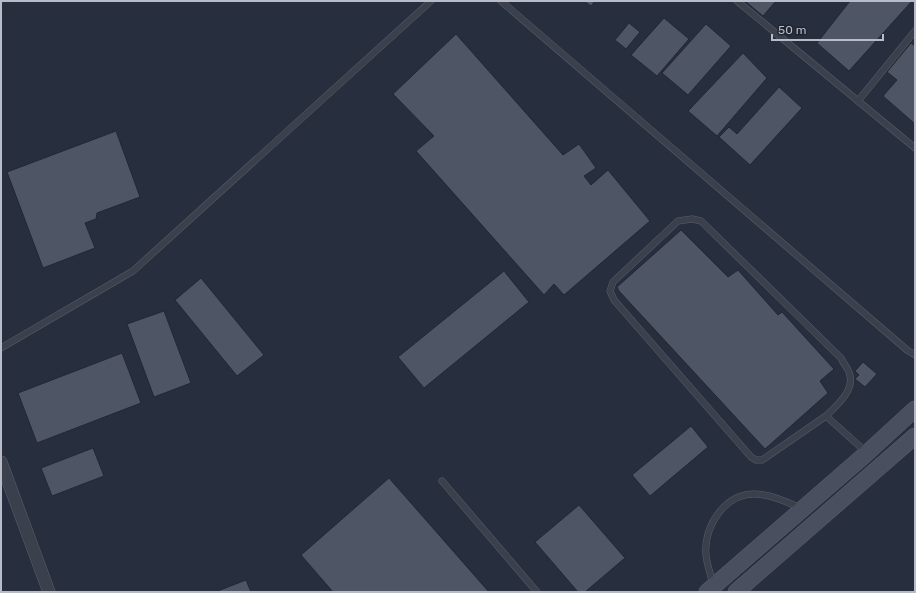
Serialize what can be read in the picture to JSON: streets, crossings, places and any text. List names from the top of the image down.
{
  "scale_bar": "50 m"
}
